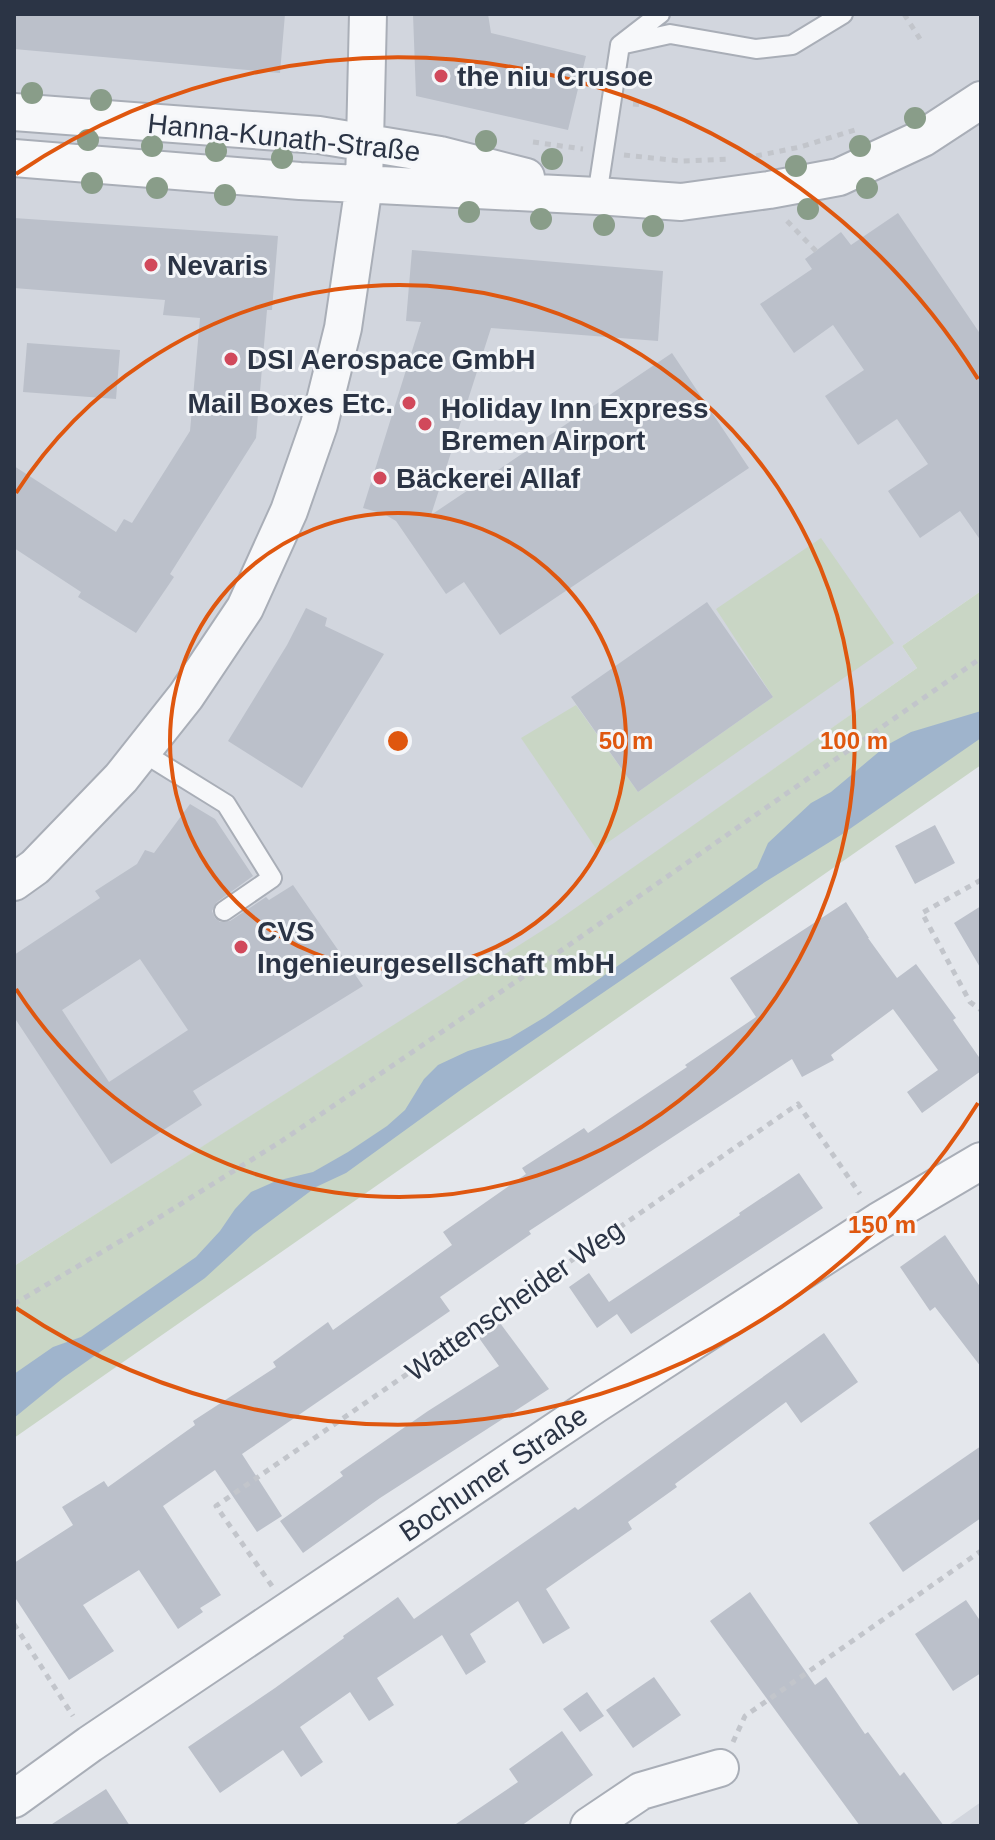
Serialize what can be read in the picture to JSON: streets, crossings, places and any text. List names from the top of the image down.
{
  "streets": {
    "street": ["Hanna-Kunath-Straße", "Bochumer Straße"],
    "path": ["Wattenscheider Weg"]
  },
  "crossings": [
    ["Wattenscheider Weg", "Bochumer Straße"]
  ],
  "places": [
    "the niu Crusoe",
    "Nevaris",
    "DSI Aerospace GmbH",
    "Mail Boxes Etc.",
    "Holiday Inn Express Bremen Airport",
    "Bäckerei Allaf",
    "CVS Ingenieurgesellschaft mbH"
  ],
  "rings": ["50 m", "100 m", "150 m"]
}
